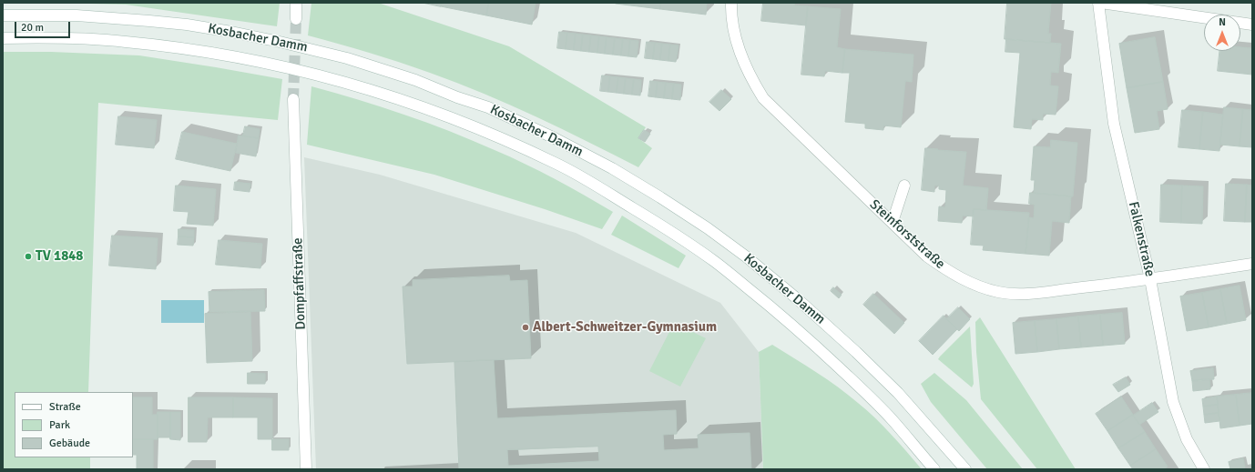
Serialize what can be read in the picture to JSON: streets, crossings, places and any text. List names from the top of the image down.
{
  "streets": {
    "street": [
      "Kosbacher Damm",
      "Steinforststraße",
      "Falkenstraße",
      "Dompfaffstraße"
    ]
  },
  "crossings": [
    ["Steinforststraße", "Falkenstraße"]
  ],
  "places": ["TV 1848", "Albert-Schweitzer-Gymnasium"],
  "legend": ["Straße", "Park", "Gebäude"],
  "scale_bar": "20 m",
  "north": "top"
}
